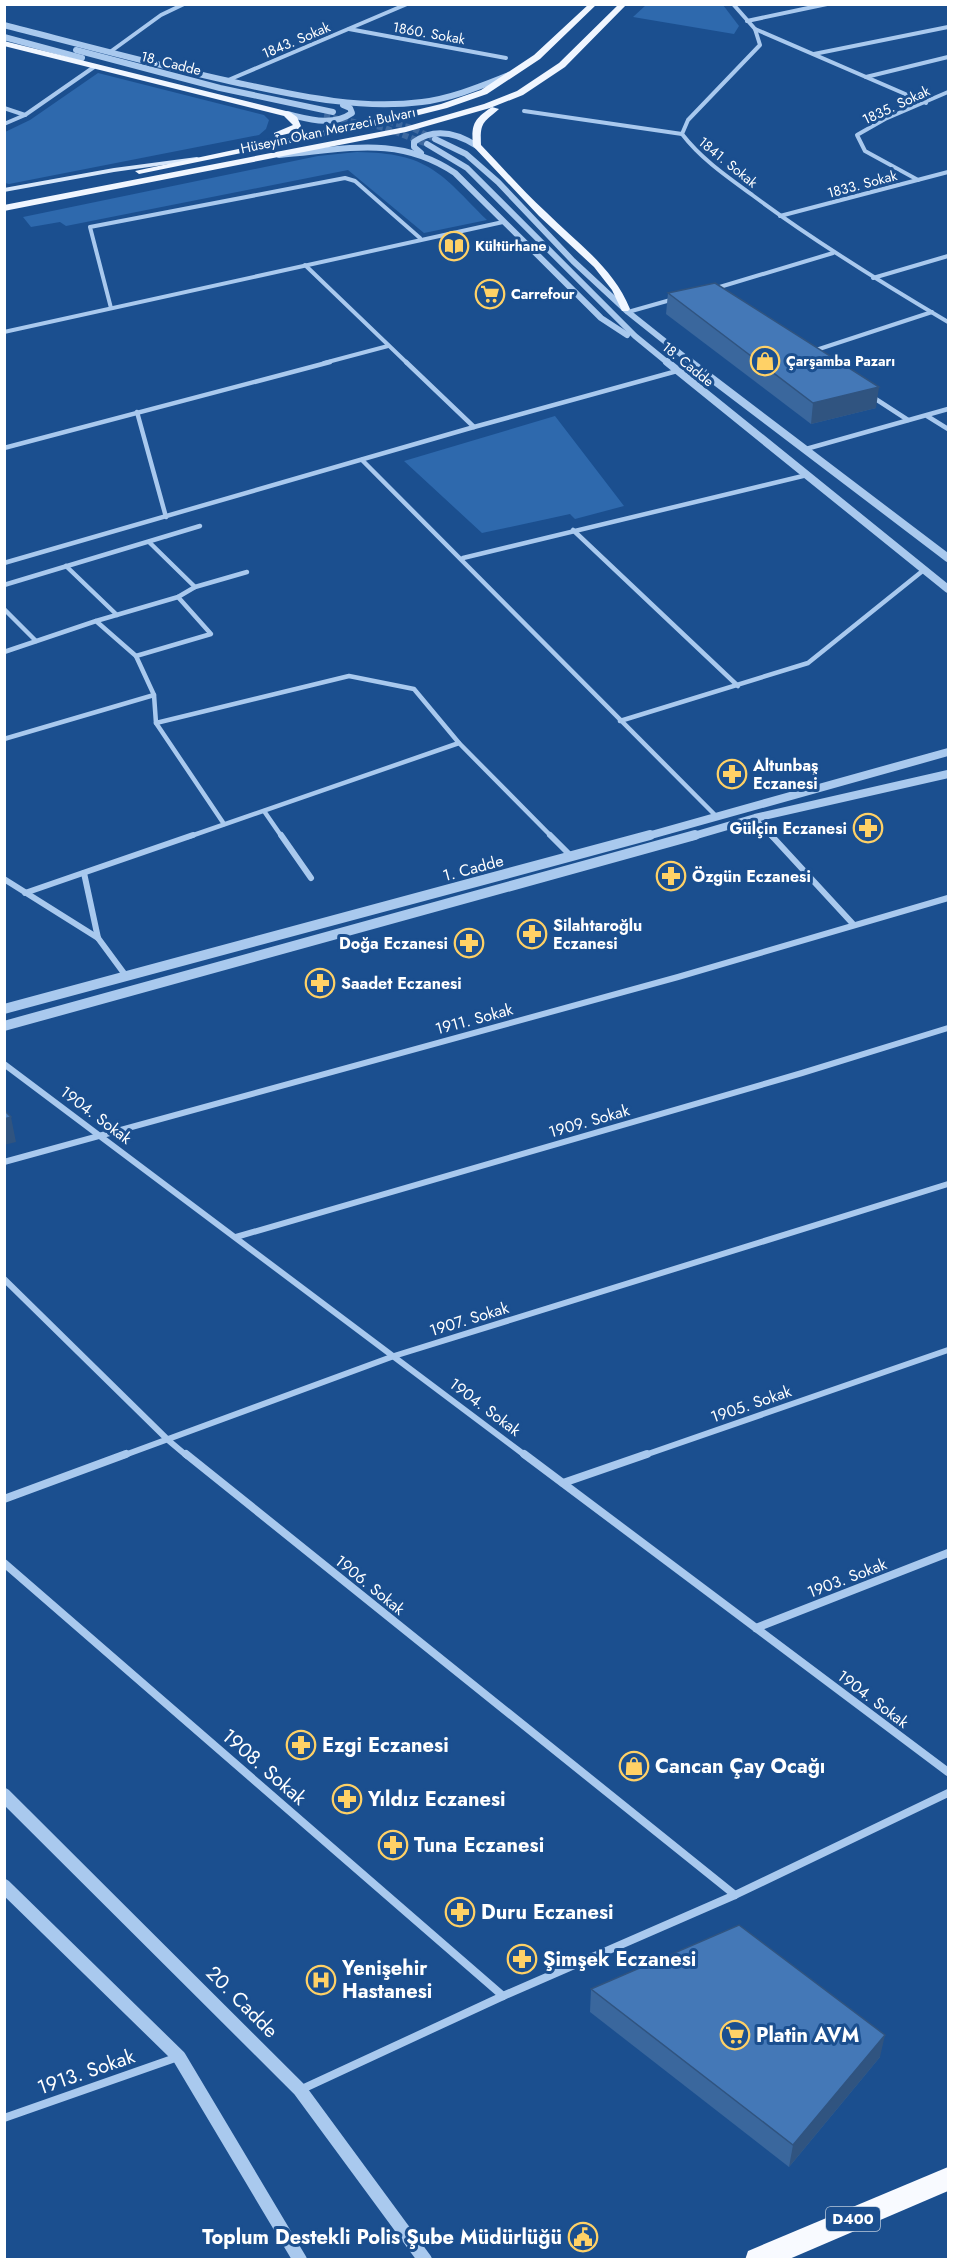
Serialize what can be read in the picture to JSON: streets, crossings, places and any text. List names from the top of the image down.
{
  "streets": {
    "highway": ["D400"],
    "main road": ["Hüseyin Okan Merzeci Bulvarı"],
    "street": [
      "1860. Sokak",
      "1843. Sokak",
      "18. Cadde",
      "1835. Sokak",
      "1841. Sokak",
      "1833. Sokak",
      "1. Cadde",
      "1911. Sokak",
      "1904. Sokak",
      "1909. Sokak",
      "1907. Sokak",
      "1905. Sokak",
      "1903. Sokak",
      "1906. Sokak",
      "1908. Sokak",
      "20. Cadde",
      "1913. Sokak"
    ]
  },
  "crossings": [
    ["1860. Sokak", "1843. Sokak"],
    ["1835. Sokak", "1833. Sokak"],
    ["1841. Sokak", "1833. Sokak"],
    ["1911. Sokak", "1904. Sokak"],
    ["1904. Sokak", "1909. Sokak"],
    ["1904. Sokak", "1907. Sokak"],
    ["1904. Sokak", "1905. Sokak"],
    ["1904. Sokak", "1903. Sokak"],
    ["1907. Sokak", "1906. Sokak"]
  ],
  "places": {
    "library": ["Kültürhane"],
    "supermarket": ["Carrefour", "Platin AVM"],
    "shop": ["Çarşamba Pazarı", "Cancan Çay Ocağı"],
    "pharmacy": [
      "Altunbaş Eczanesi",
      "Gülçin Eczanesi",
      "Özgün Eczanesi",
      "Silahtaroğlu Eczanesi",
      "Doğa Eczanesi",
      "Saadet Eczanesi",
      "Ezgi Eczanesi",
      "Yıldız Eczanesi",
      "Tuna Eczanesi",
      "Duru Eczanesi",
      "Şimşek Eczanesi"
    ],
    "hospital": ["Yenişehir Hastanesi"],
    "public building": ["Toplum Destekli Polis Şube Müdürlüğü"]
  }
}
